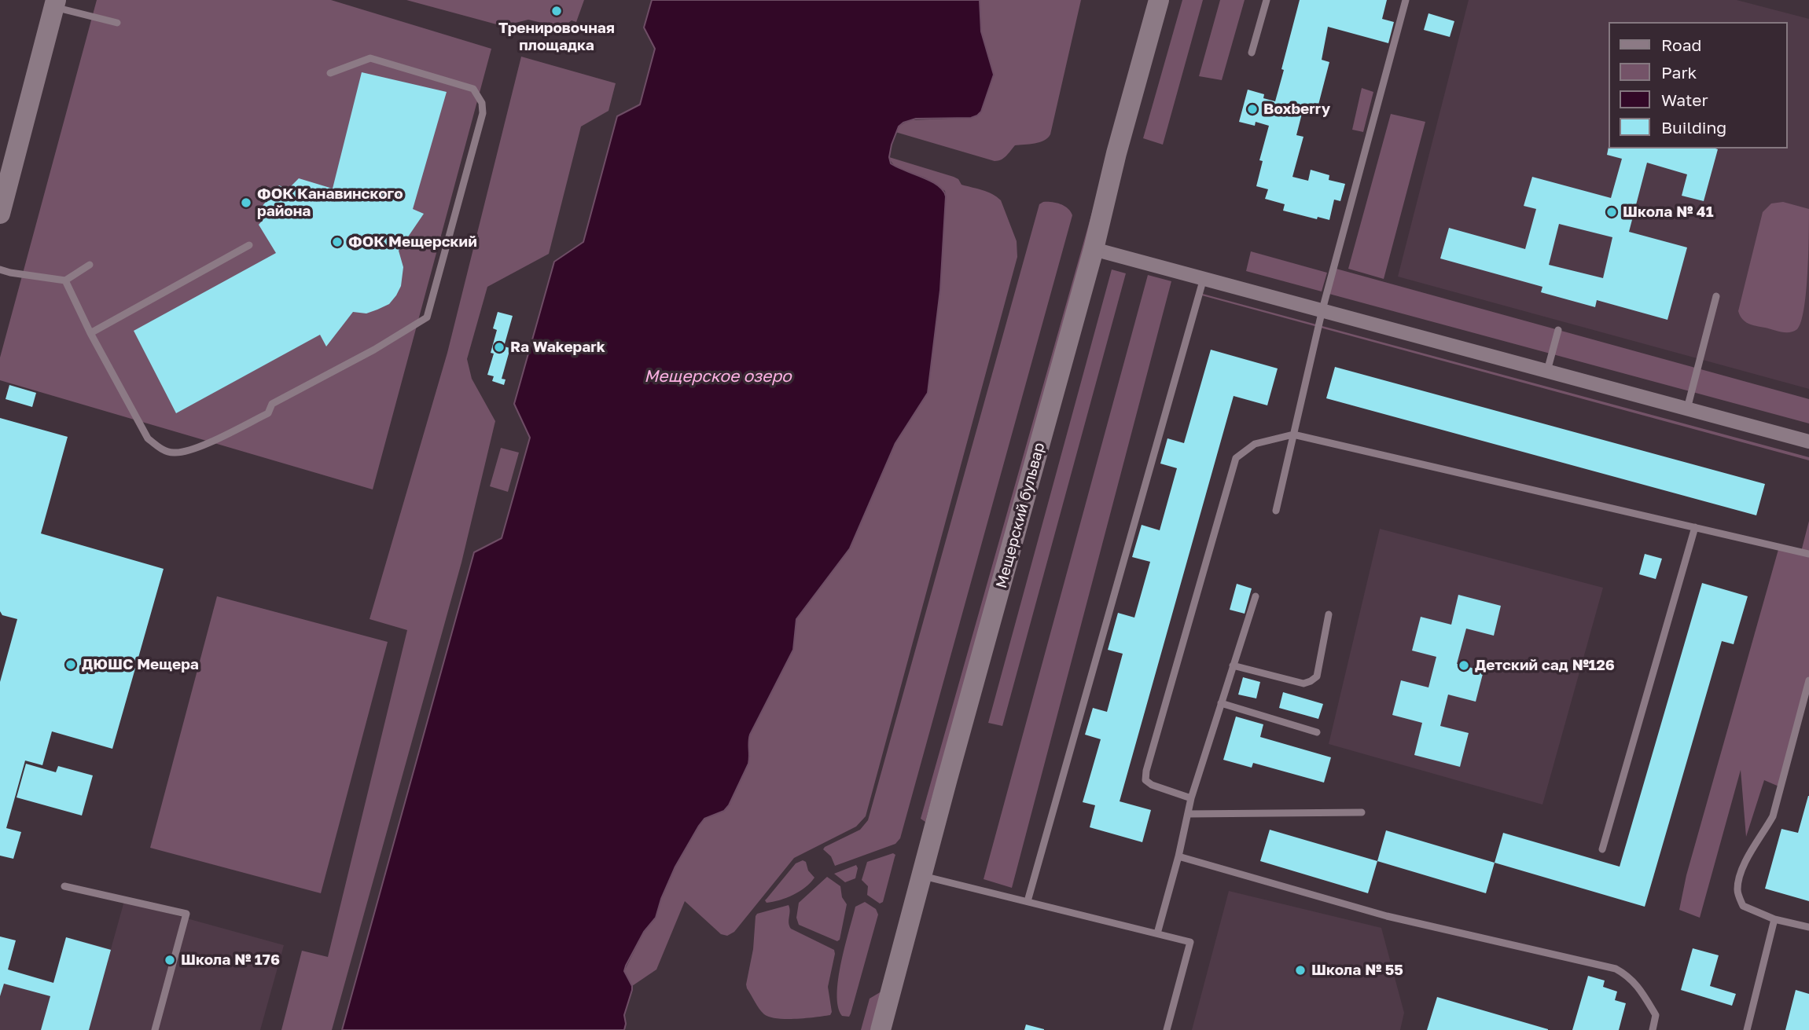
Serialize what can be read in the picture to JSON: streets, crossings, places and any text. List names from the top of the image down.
{
  "streets": {
    "main road": ["Мещерский бульвар"]
  },
  "water": ["Мещерское озеро"],
  "places": [
    "Тренировочная площадка",
    "Boxberry",
    "ФОК Канавинского района",
    "Школа № 41",
    "ФОК Мещерский",
    "Ra Wakepark",
    "ДЮШС Мещера",
    "Детский сад №126",
    "Школа № 176",
    "Школа № 55"
  ],
  "legend": [
    "Road",
    "Park",
    "Water",
    "Building"
  ]
}
